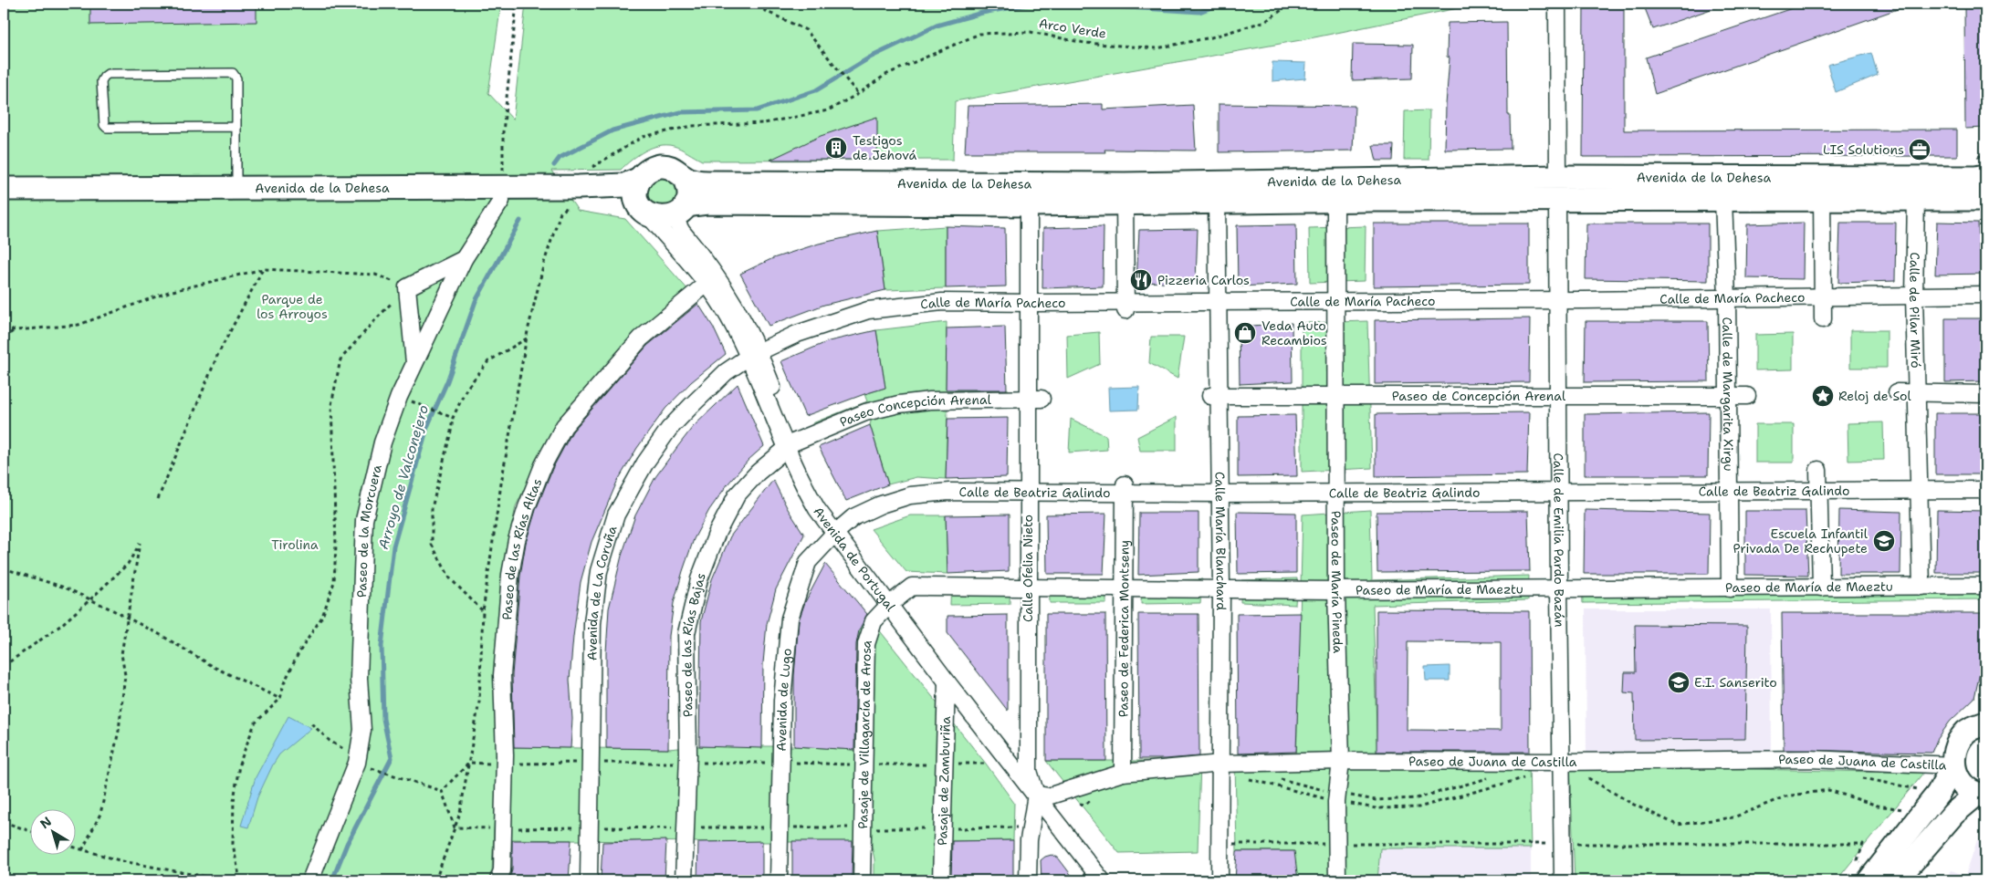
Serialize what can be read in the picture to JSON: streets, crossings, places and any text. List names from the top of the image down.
{
  "streets": {
    "main road": ["Avenida de la Dehesa"],
    "street": [
      "Calle de María Pacheco",
      "Calle de Pilar Miró",
      "Calle de Margarita Xirgu",
      "Paseo de Concepción Arenal",
      "Paseo Concepción Arenal",
      "Calle de Beatriz Galindo",
      "Paseo de la Morcuera",
      "Calle de Emilia Pardo Bazán",
      "Calle María Blanchard",
      "Paseo de las Rías Altas",
      "Avenida de Portugal",
      "Calle Ofelia Nieto",
      "Paseo de María Pineda",
      "Paseo de María de Maeztu",
      "Avenida de La Coruña",
      "Paseo de Federica Montseny",
      "Paseo de las Rías Bajas",
      "Avenida de Lugo",
      "Pasaje de Villagarcía de Arosa",
      "Paseo de Juana de Castilla",
      "Pasaje de Zamburiña"
    ],
    "path": ["Arco Verde"]
  },
  "crossings": [
    ["Avenida de la Dehesa", "Calle de Pilar Miró"],
    ["Avenida de la Dehesa", "Calle de Margarita Xirgu"],
    ["Avenida de la Dehesa", "Paseo de la Morcuera"],
    ["Avenida de la Dehesa", "Calle de Emilia Pardo Bazán"],
    ["Avenida de la Dehesa", "Calle María Blanchard"],
    ["Avenida de la Dehesa", "Avenida de Portugal"],
    ["Avenida de la Dehesa", "Calle Ofelia Nieto"],
    ["Avenida de la Dehesa", "Paseo de María Pineda"],
    ["Calle de María Pacheco", "Calle de Pilar Miró"],
    ["Calle de María Pacheco", "Calle de Margarita Xirgu"],
    ["Calle de María Pacheco", "Calle de Emilia Pardo Bazán"],
    ["Calle de María Pacheco", "Calle María Blanchard"],
    ["Calle de María Pacheco", "Avenida de Portugal"],
    ["Calle de María Pacheco", "Calle Ofelia Nieto"],
    ["Calle de María Pacheco", "Paseo de María Pineda"],
    ["Calle de María Pacheco", "Avenida de La Coruña"],
    ["Calle de Pilar Miró", "Calle de Beatriz Galindo"],
    ["Calle de Pilar Miró", "Paseo de María de Maeztu"],
    ["Calle de Margarita Xirgu", "Paseo de Concepción Arenal"],
    ["Calle de Margarita Xirgu", "Calle de Beatriz Galindo"],
    ["Calle de Margarita Xirgu", "Paseo de María de Maeztu"],
    ["Paseo de Concepción Arenal", "Calle de Emilia Pardo Bazán"],
    ["Paseo de Concepción Arenal", "Calle María Blanchard"],
    ["Paseo de Concepción Arenal", "Paseo de María Pineda"],
    ["Paseo Concepción Arenal", "Avenida de Portugal"],
    ["Paseo Concepción Arenal", "Calle Ofelia Nieto"],
    ["Paseo Concepción Arenal", "Paseo de las Rías Bajas"],
    ["Calle de Beatriz Galindo", "Calle de Emilia Pardo Bazán"],
    ["Calle de Beatriz Galindo", "Calle María Blanchard"],
    ["Calle de Beatriz Galindo", "Avenida de Portugal"],
    ["Calle de Beatriz Galindo", "Calle Ofelia Nieto"],
    ["Calle de Beatriz Galindo", "Paseo de María Pineda"],
    ["Calle de Beatriz Galindo", "Paseo de Federica Montseny"],
    ["Calle de Beatriz Galindo", "Avenida de Lugo"],
    ["Calle de Emilia Pardo Bazán", "Paseo de María de Maeztu"],
    ["Calle de Emilia Pardo Bazán", "Paseo de Juana de Castilla"],
    ["Calle María Blanchard", "Paseo de María de Maeztu"],
    ["Calle María Blanchard", "Paseo de Juana de Castilla"],
    ["Paseo de las Rías Altas", "Avenida de Portugal"],
    ["Avenida de Portugal", "Calle Ofelia Nieto"],
    ["Avenida de Portugal", "Paseo de María de Maeztu"],
    ["Avenida de Portugal", "Avenida de La Coruña"],
    ["Avenida de Portugal", "Paseo de las Rías Bajas"],
    ["Avenida de Portugal", "Avenida de Lugo"],
    ["Avenida de Portugal", "Pasaje de Villagarcía de Arosa"],
    ["Avenida de Portugal", "Paseo de Juana de Castilla"],
    ["Avenida de Portugal", "Pasaje de Zamburiña"],
    ["Calle Ofelia Nieto", "Paseo de María de Maeztu"],
    ["Calle Ofelia Nieto", "Paseo de Juana de Castilla"],
    ["Paseo de María Pineda", "Paseo de María de Maeztu"],
    ["Paseo de María Pineda", "Paseo de Juana de Castilla"],
    ["Paseo de María de Maeztu", "Paseo de Federica Montseny"],
    ["Paseo de María de Maeztu", "Pasaje de Villagarcía de Arosa"],
    ["Paseo de Federica Montseny", "Paseo de Juana de Castilla"]
  ],
  "water": ["Arroyo de Valconejero"],
  "parks": ["Parque de los Arroyos", "Tirolina"],
  "places": {
    "building": ["Testigos de Jehová"],
    "office": ["LIS Solutions"],
    "restaurant": ["Pizzeria Carlos"],
    "shop": ["Veda Auto Recambios"],
    "place": ["Reloj de Sol"],
    "school or university": ["Escuela Infantil Privada De Rechupete", "E.I. Sanserito"]
  },
  "north": "top left"
}
